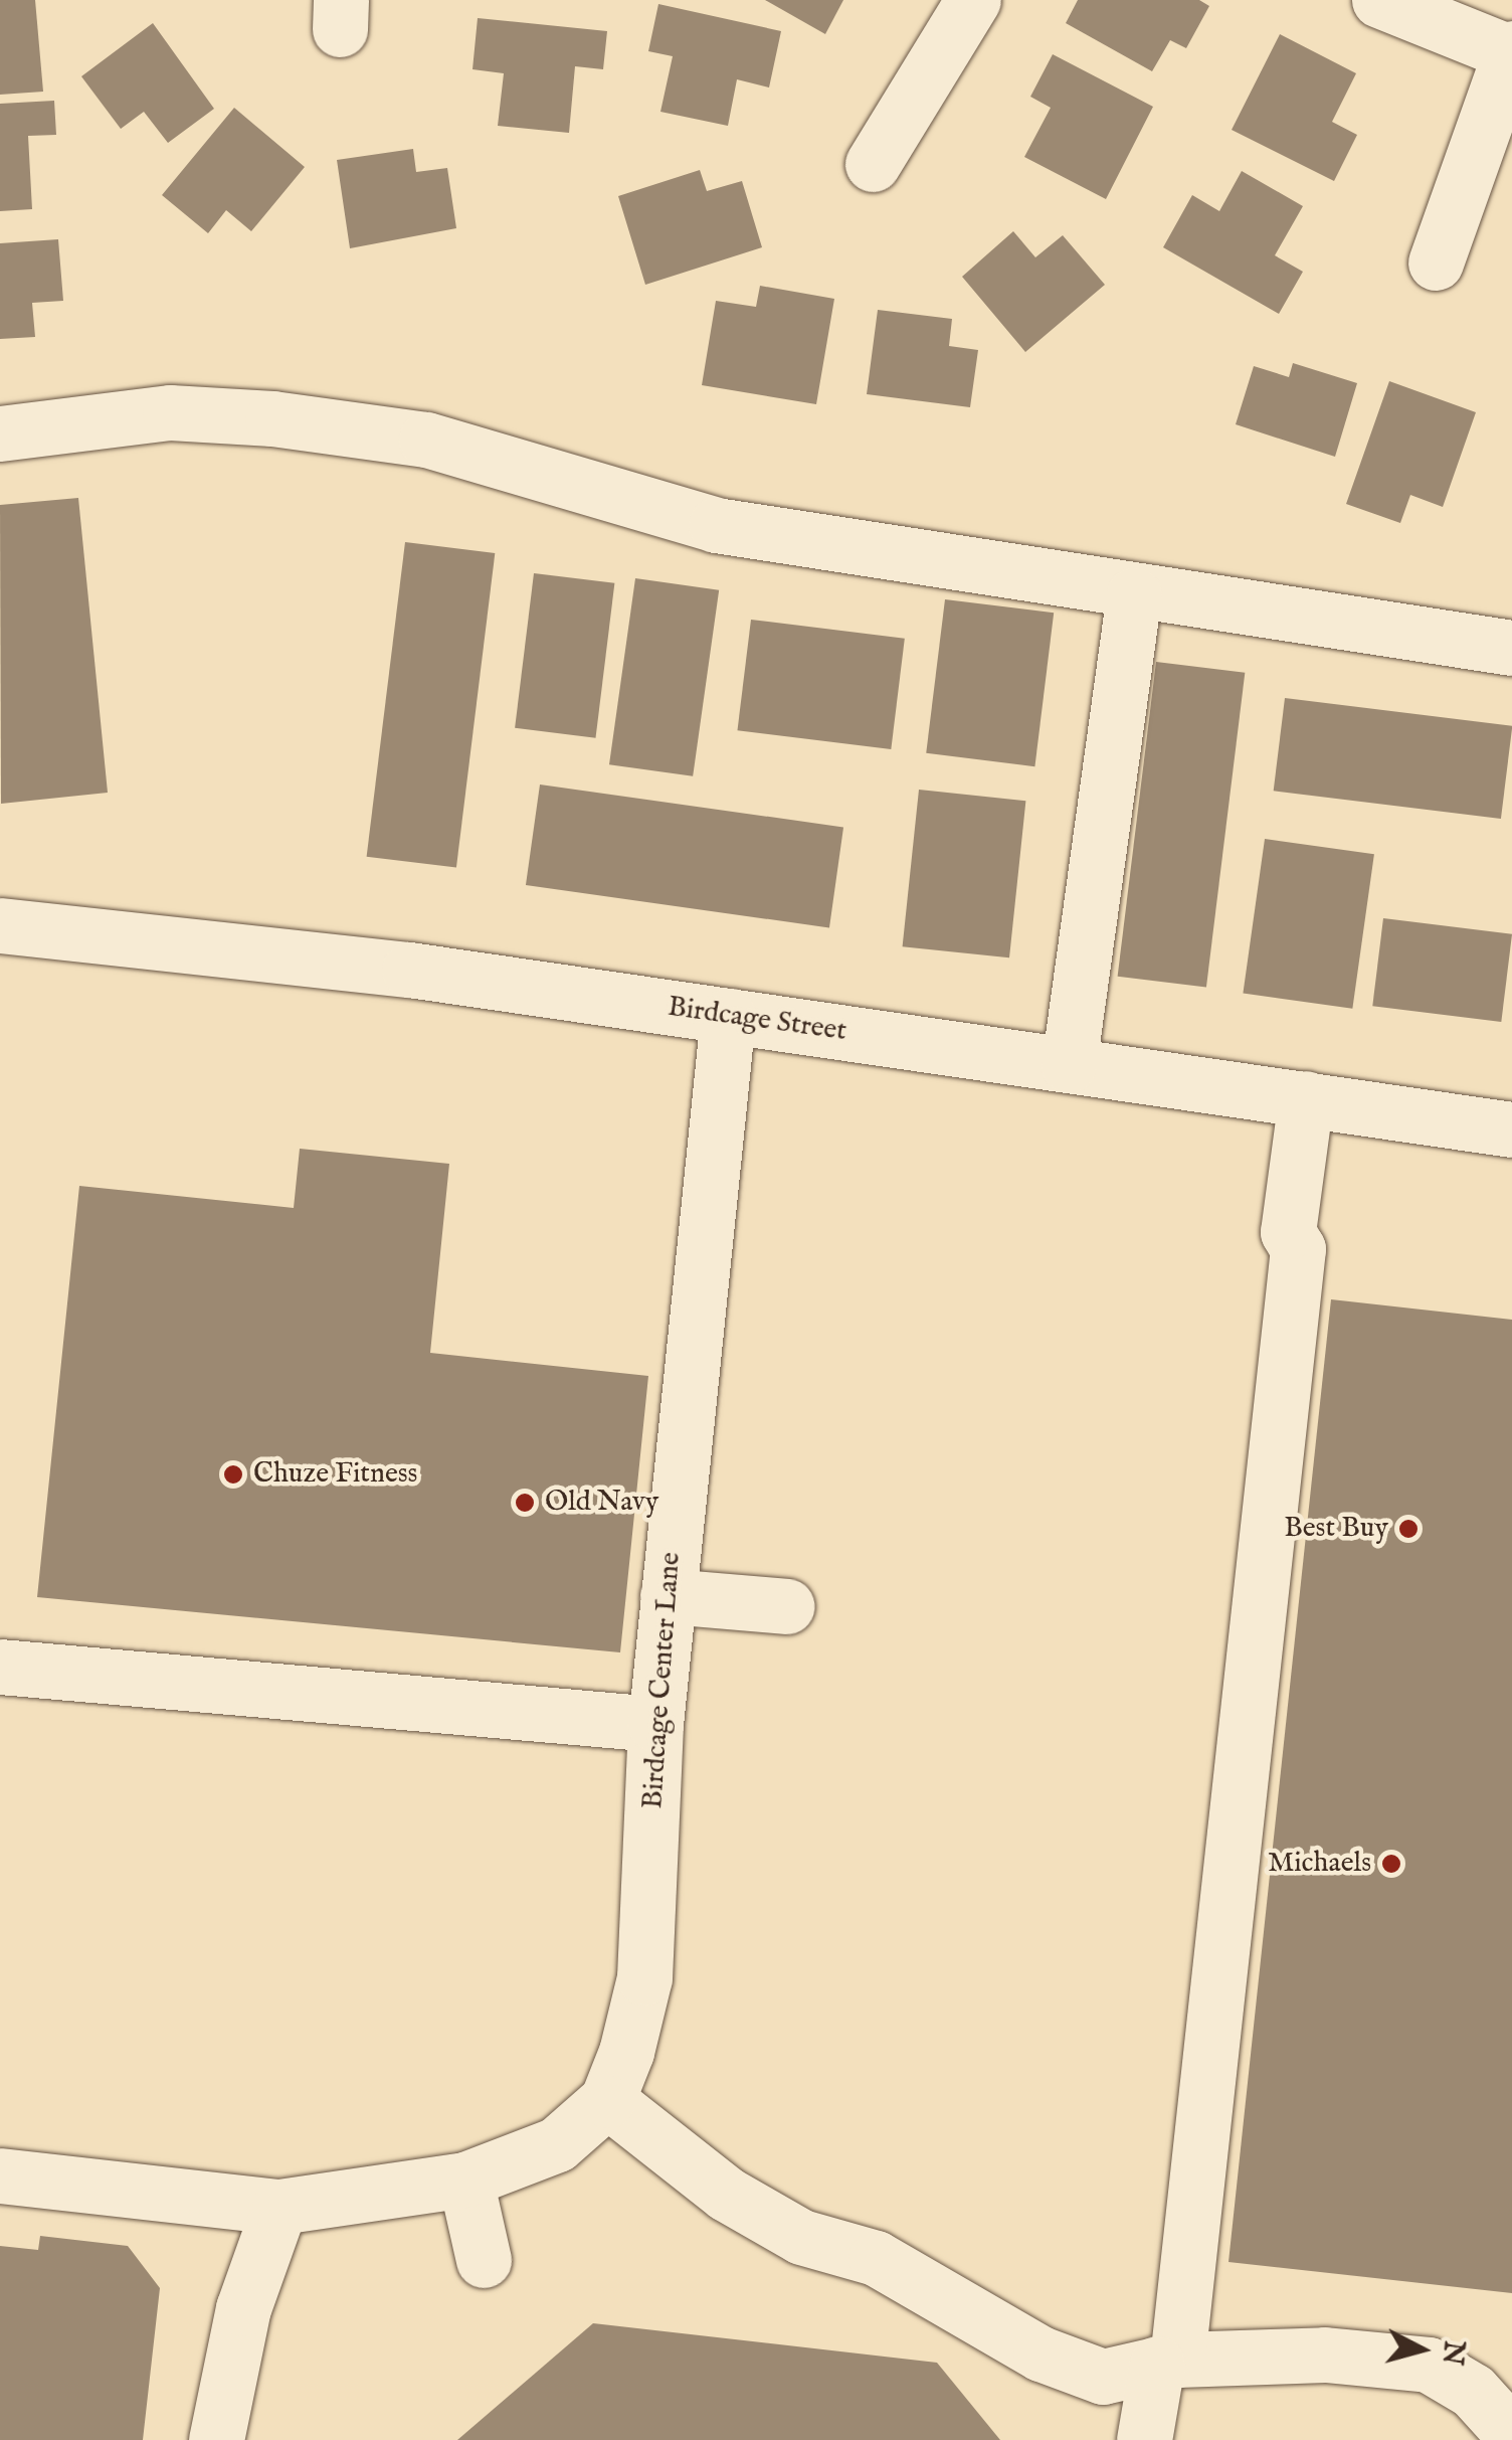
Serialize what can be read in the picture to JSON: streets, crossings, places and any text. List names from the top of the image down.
{
  "streets": {
    "street": ["Birdcage Street", "Birdcage Center Lane"]
  },
  "crossings": [
    ["Birdcage Street", "Birdcage Center Lane"]
  ],
  "places": [
    "Chuze Fitness",
    "Old Navy",
    "Best Buy",
    "Michaels"
  ],
  "north": "right"
}
